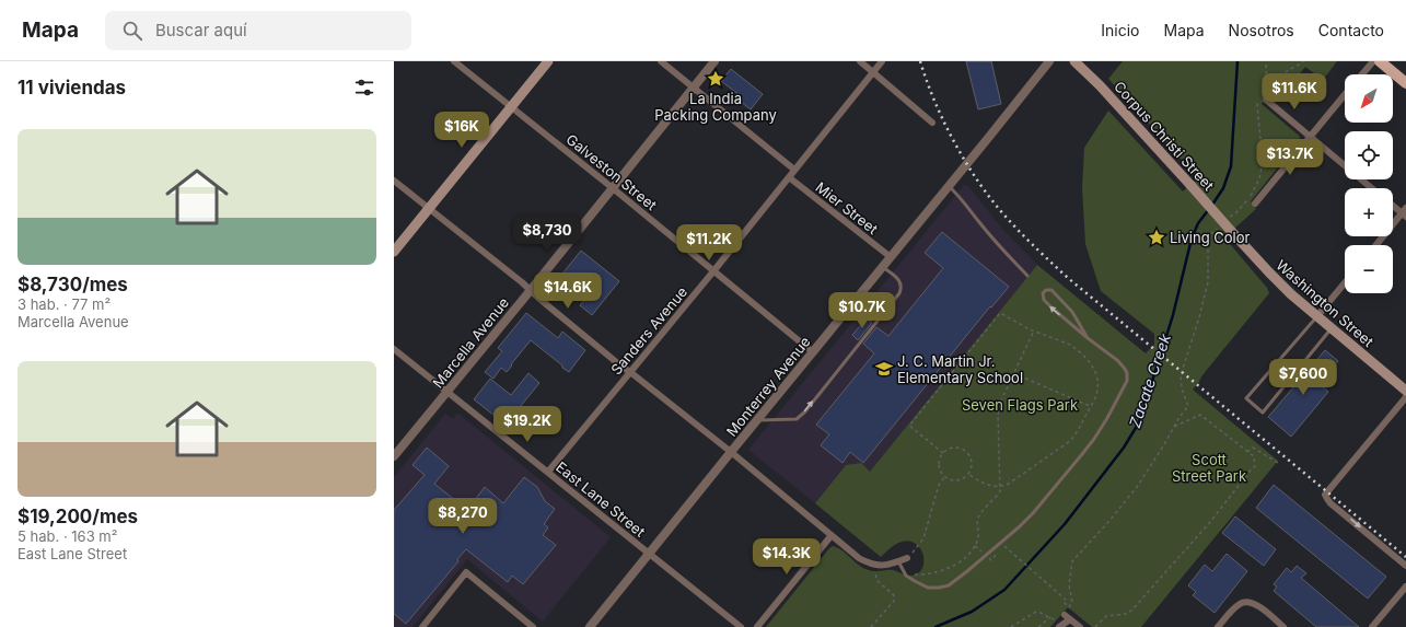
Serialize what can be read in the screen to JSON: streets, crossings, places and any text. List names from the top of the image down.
{
  "streets": {
    "main road": ["Corpus Christi Street", "Washington Street"],
    "street": [
      "Galveston Street",
      "Mier Street",
      "Sanders Avenue",
      "Marcella Avenue",
      "Monterrey Avenue",
      "East Lane Street"
    ]
  },
  "crossings": [
    ["Corpus Christi Street", "Washington Street"],
    ["Galveston Street", "Sanders Avenue"],
    ["Galveston Street", "Marcella Avenue"],
    ["Galveston Street", "Monterrey Avenue"],
    ["Mier Street", "Sanders Avenue"],
    ["Mier Street", "Monterrey Avenue"],
    ["Sanders Avenue", "East Lane Street"],
    ["Marcella Avenue", "East Lane Street"],
    ["Monterrey Avenue", "East Lane Street"]
  ],
  "water": ["Zacate Creek"],
  "parks": ["Seven Flags Park", "Scott Street Park"],
  "places": {
    "place": ["La India Packing Company", "Living Color"],
    "school or university": ["J. C. Martin Jr. Elementary School"]
  },
  "north": "bottom left",
  "page": {
    "header": "Mapa",
    "search": "Buscar aquí",
    "nav": [
      "Inicio",
      "Mapa",
      "Nosotros",
      "Contacto"
    ],
    "heading": "11 viviendas",
    "price": [
      "$11.6K",
      "$16K",
      "$13.7K",
      "$8,730",
      "$11.2K",
      "$14.6K",
      "$10.7K",
      "$7,600",
      "$19.2K",
      "$8,270",
      "$14.3K"
    ],
    "map_buttons": ["+", "−"],
    "list": [
      {
        "name": "$8,730/mes",
        "note": "3 hab. · 77 m² · Marcella Avenue"
      },
      {
        "name": "$19,200/mes",
        "note": "5 hab. · 163 m² · East Lane Street"
      }
    ]
  }
}
